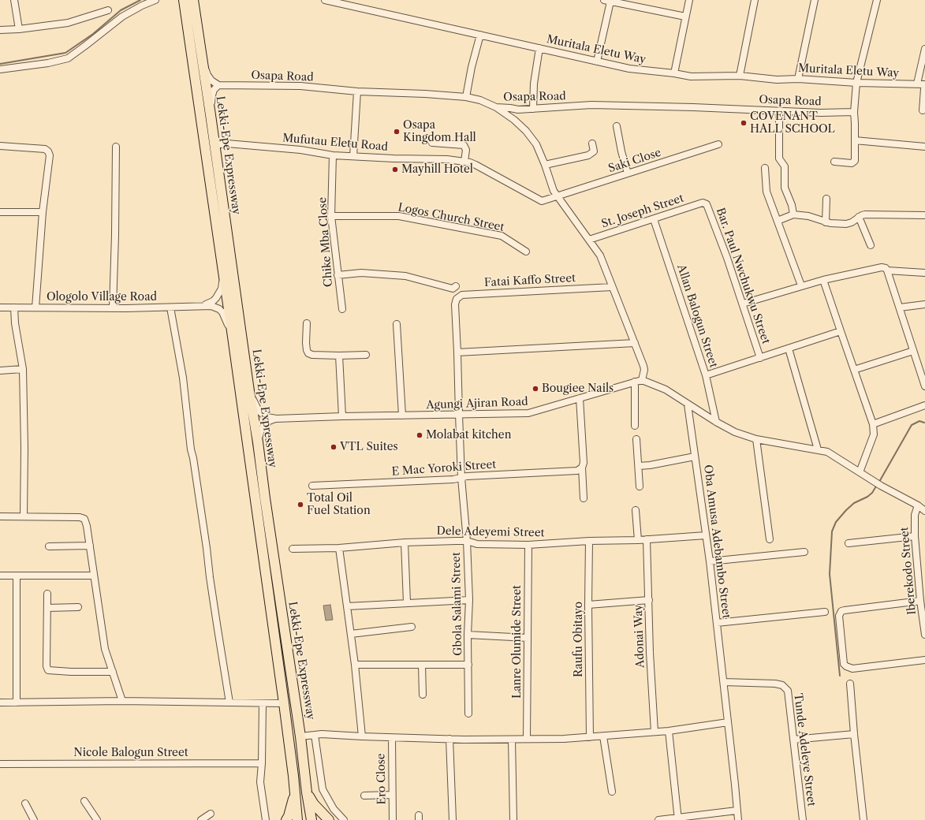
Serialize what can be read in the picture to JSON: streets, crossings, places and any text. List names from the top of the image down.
{
  "streets": {
    "highway": ["Lekki-Epe Expressway"],
    "street": [
      "Muritala Eletu Way",
      "Osapa Road",
      "Mufutau Eletu Road",
      "Saki Close",
      "St. Joseph Street",
      "Logos Church Street",
      "Chike Mba Close",
      "Bar. Paul Nwchukwu Street",
      "Fatai Kaffo Street",
      "Ologolo Village Road",
      "Allan Balogun Street",
      "Agungi Ajiran Road",
      "E Mac Yoroki Street",
      "Dele Adeyemi Street",
      "Oba Amusa Adebambo Street",
      "Iberekodo Street",
      "Gbola Salami Street",
      "Adonai Way",
      "Raufu Obitayo",
      "Lanre Olumide Street",
      "Tunde Adeleye Street",
      "Nicole Balogun Street",
      "Ero Close"
    ]
  },
  "crossings": [
    ["Mufutau Eletu Road", "Lekki-Epe Expressway"],
    ["Mufutau Eletu Road", "Saki Close"],
    ["Mufutau Eletu Road", "Chike Mba Close"],
    ["St. Joseph Street", "Bar. Paul Nwchukwu Street"],
    ["St. Joseph Street", "Allan Balogun Street"],
    ["Logos Church Street", "Chike Mba Close"],
    ["Fatai Kaffo Street", "Gbola Salami Street"],
    ["Agungi Ajiran Road", "Gbola Salami Street"],
    ["E Mac Yoroki Street", "Gbola Salami Street"],
    ["Dele Adeyemi Street", "Oba Amusa Adebambo Street"],
    ["Dele Adeyemi Street", "Gbola Salami Street"],
    ["Dele Adeyemi Street", "Adonai Way"],
    ["Dele Adeyemi Street", "Raufu Obitayo"],
    ["Dele Adeyemi Street", "Lanre Olumide Street"],
    ["Oba Amusa Adebambo Street", "Tunde Adeleye Street"]
  ],
  "places": [
    "COVENANT HALL SCHOOL",
    "Osapa Kingdom Hall",
    "Mayhill Hotel",
    "Bougiee Nails",
    "Molabat kitchen",
    "VTL Suites",
    "Total Oil Fuel Station"
  ]
}
